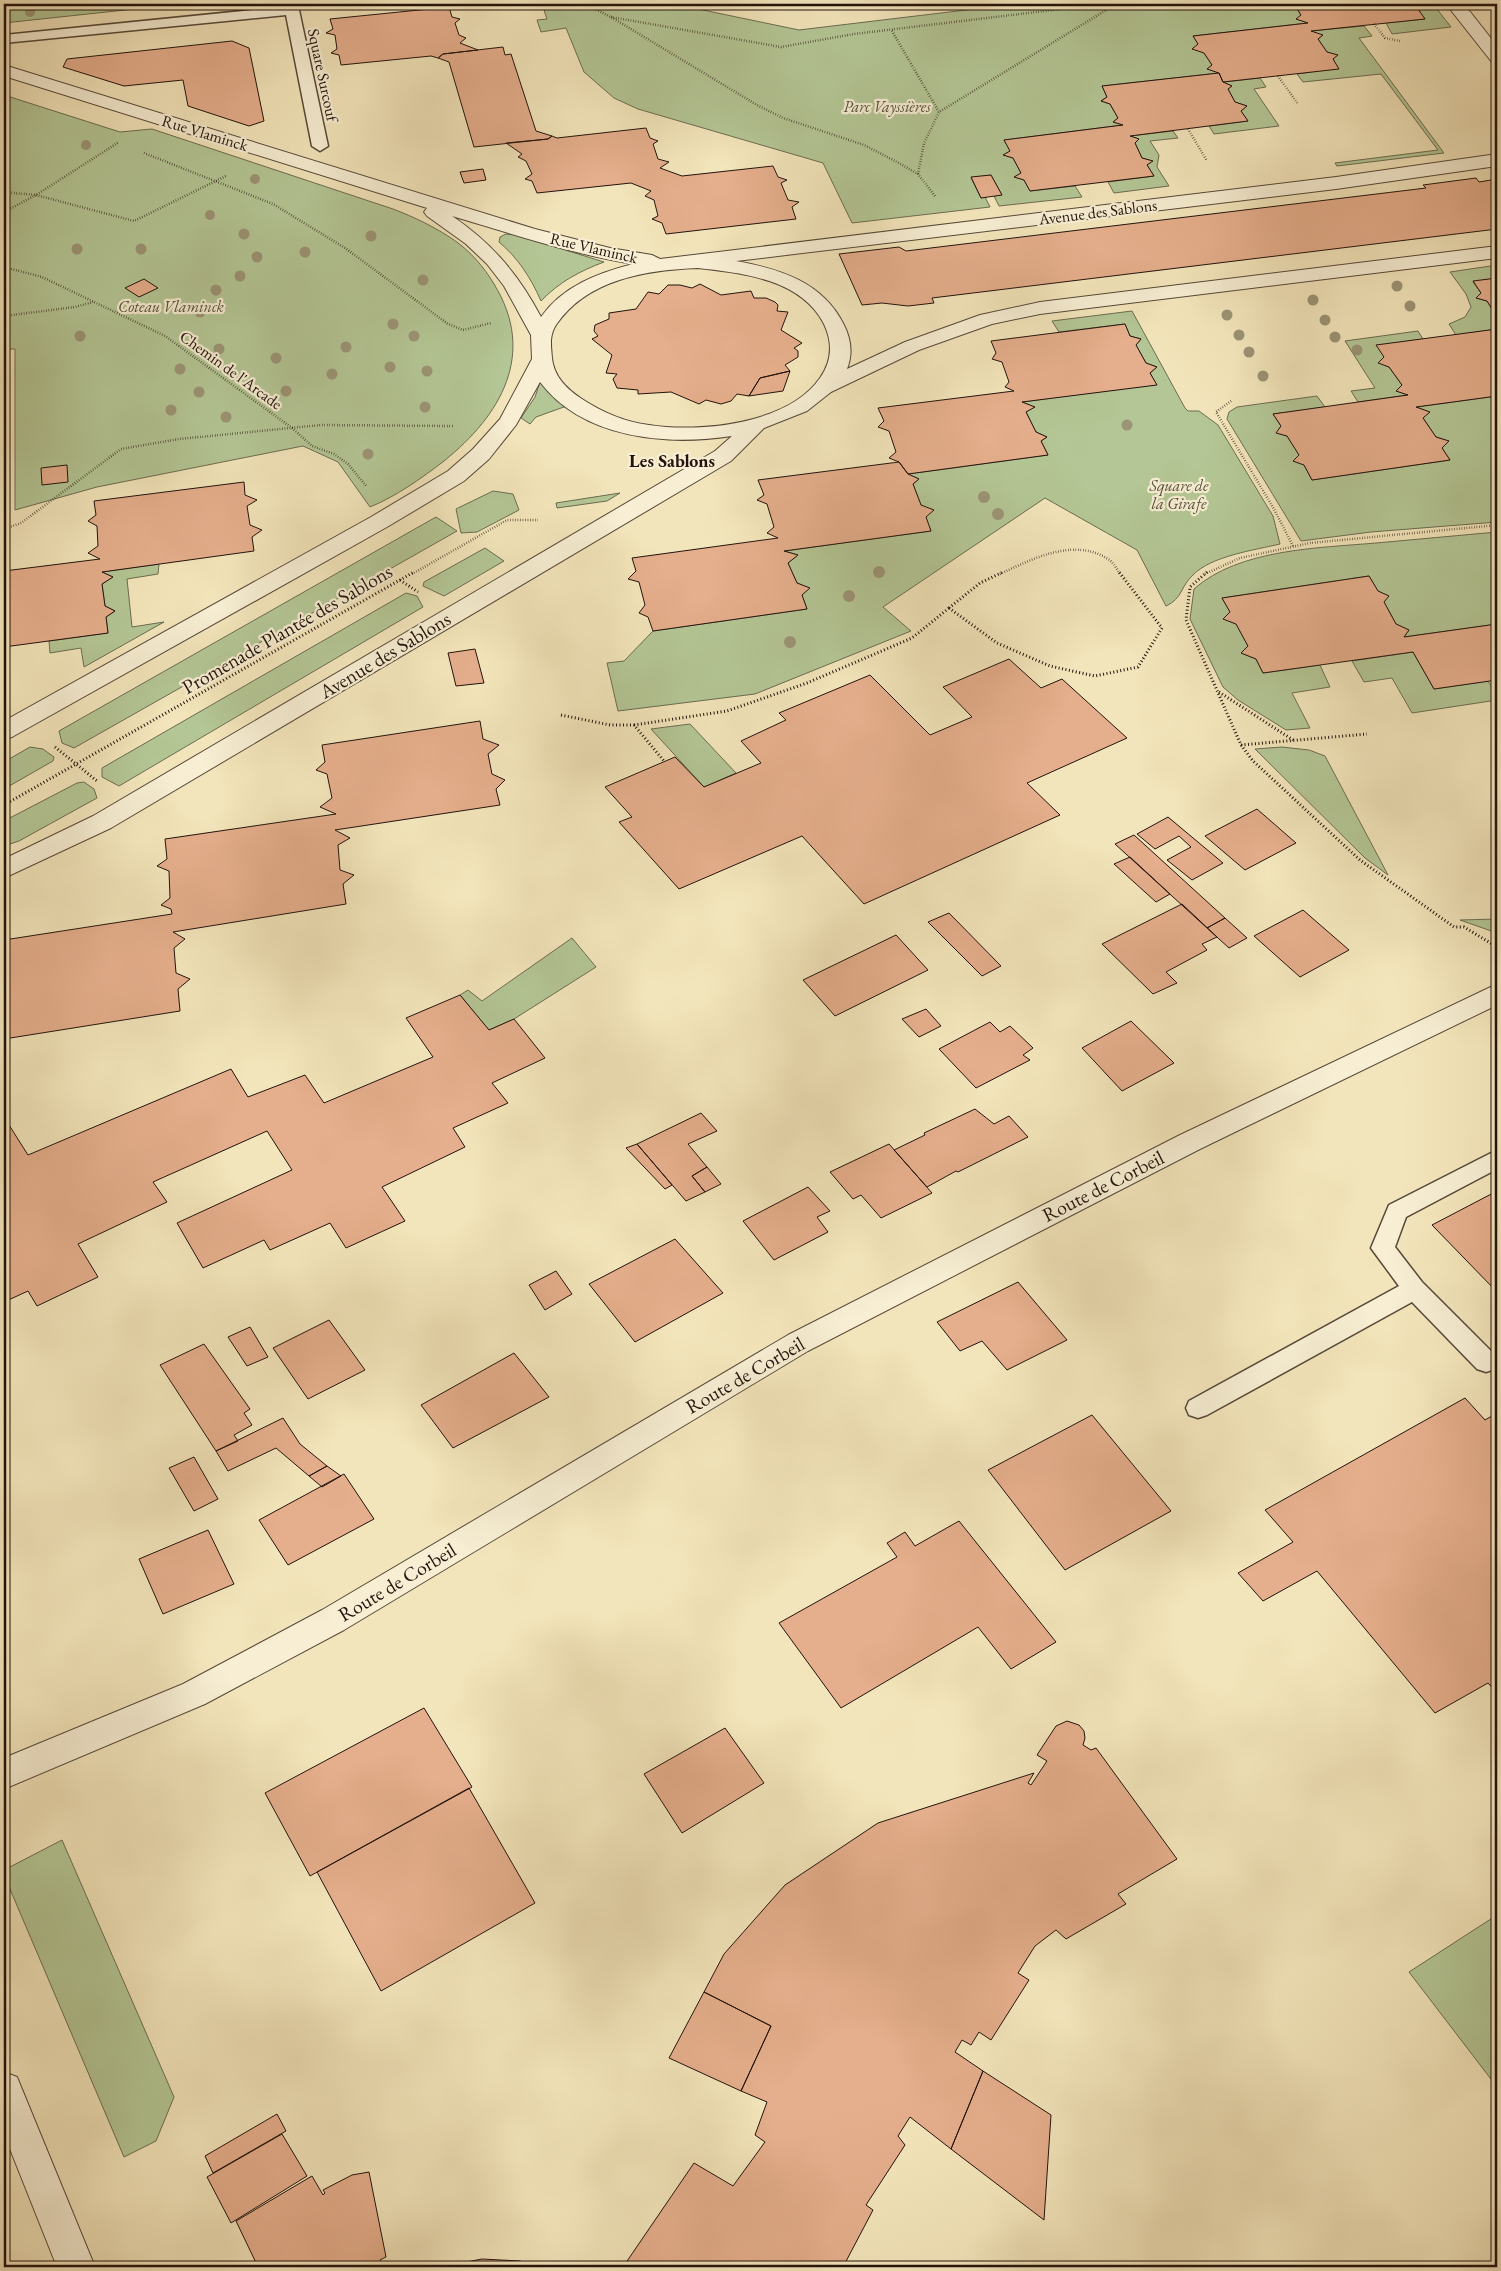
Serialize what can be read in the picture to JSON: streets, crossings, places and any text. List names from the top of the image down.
{
  "streets": {
    "street": ["Rue Vlaminck", "Avenue des Sablons", "Route de Corbeil"],
    "lane": ["Square Surcouf"],
    "path": ["Chemin de l'Arcade", "Promenade Plantée des Sablons"]
  },
  "crossings": [
    ["Rue Vlaminck", "Avenue des Sablons"],
    ["Avenue des Sablons", "Promenade Plantée des Sablons"]
  ],
  "districts": ["Les Sablons"],
  "parks": ["Parc Vayssières", "Coteau Vlaminck", "Square de la Girafe"]
}
